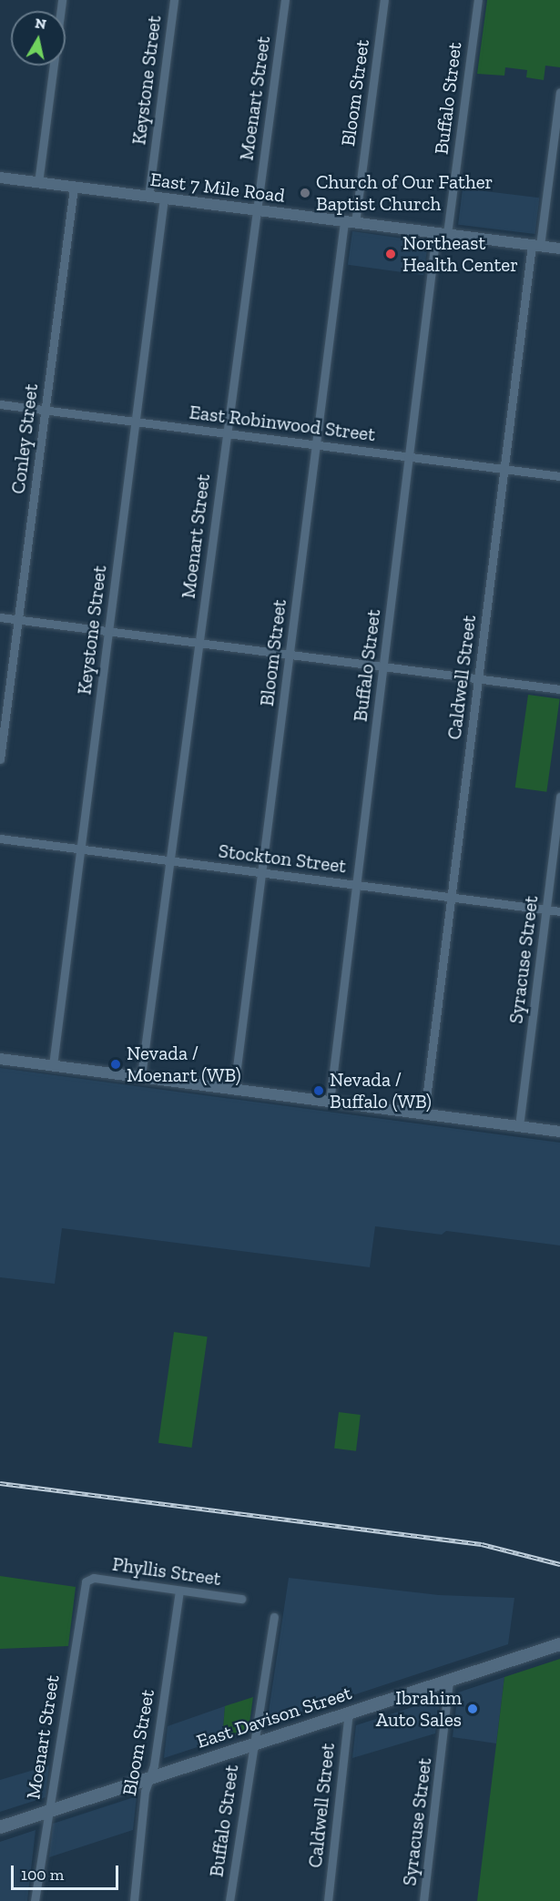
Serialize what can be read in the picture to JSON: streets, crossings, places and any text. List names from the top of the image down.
{
  "streets": {
    "main road": ["East Davison Street"],
    "street": [
      "Keystone Street",
      "Bloom Street",
      "Moenart Street",
      "Buffalo Street",
      "East 7 Mile Road",
      "East Robinwood Street",
      "Conley Street",
      "Caldwell Street",
      "Stockton Street",
      "Syracuse Street",
      "Phyllis Street"
    ]
  },
  "crossings": [
    ["Keystone Street", "East 7 Mile Road"],
    ["Keystone Street", "East Robinwood Street"],
    ["Keystone Street", "Stockton Street"],
    ["Bloom Street", "East 7 Mile Road"],
    ["Bloom Street", "East Robinwood Street"],
    ["Bloom Street", "Stockton Street"],
    ["Bloom Street", "Phyllis Street"],
    ["Bloom Street", "East Davison Street"],
    ["Moenart Street", "East 7 Mile Road"],
    ["Moenart Street", "East Robinwood Street"],
    ["Moenart Street", "Stockton Street"],
    ["Moenart Street", "Phyllis Street"],
    ["Moenart Street", "East Davison Street"],
    ["Buffalo Street", "East 7 Mile Road"],
    ["Buffalo Street", "East Robinwood Street"],
    ["Buffalo Street", "Stockton Street"],
    ["Buffalo Street", "East Davison Street"],
    ["East 7 Mile Road", "Conley Street"],
    ["East 7 Mile Road", "Caldwell Street"],
    ["East Robinwood Street", "Conley Street"],
    ["East Robinwood Street", "Caldwell Street"],
    ["Caldwell Street", "Stockton Street"],
    ["Caldwell Street", "East Davison Street"],
    ["Stockton Street", "Syracuse Street"],
    ["Syracuse Street", "East Davison Street"]
  ],
  "places": [
    "Church of Our Father Baptist Church",
    "Northeast Health Center",
    "Nevada / Moenart (WB)",
    "Nevada / Buffalo (WB)",
    "Ibrahim Auto Sales"
  ],
  "scale_bar": "100 m",
  "north": "top"
}
